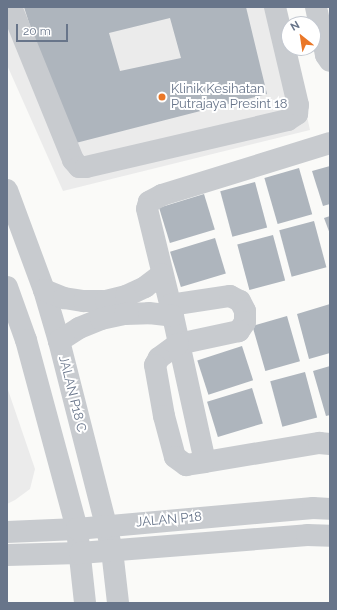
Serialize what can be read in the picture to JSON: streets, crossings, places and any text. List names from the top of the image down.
{
  "streets": {
    "street": ["JALAN P18 C", "JALAN P18"]
  },
  "crossings": [
    ["JALAN P18 C", "JALAN P18"]
  ],
  "places": ["Klinik Kesihatan Putrajaya Presint 18"],
  "scale_bar": "20 m",
  "north": "top left"
}
